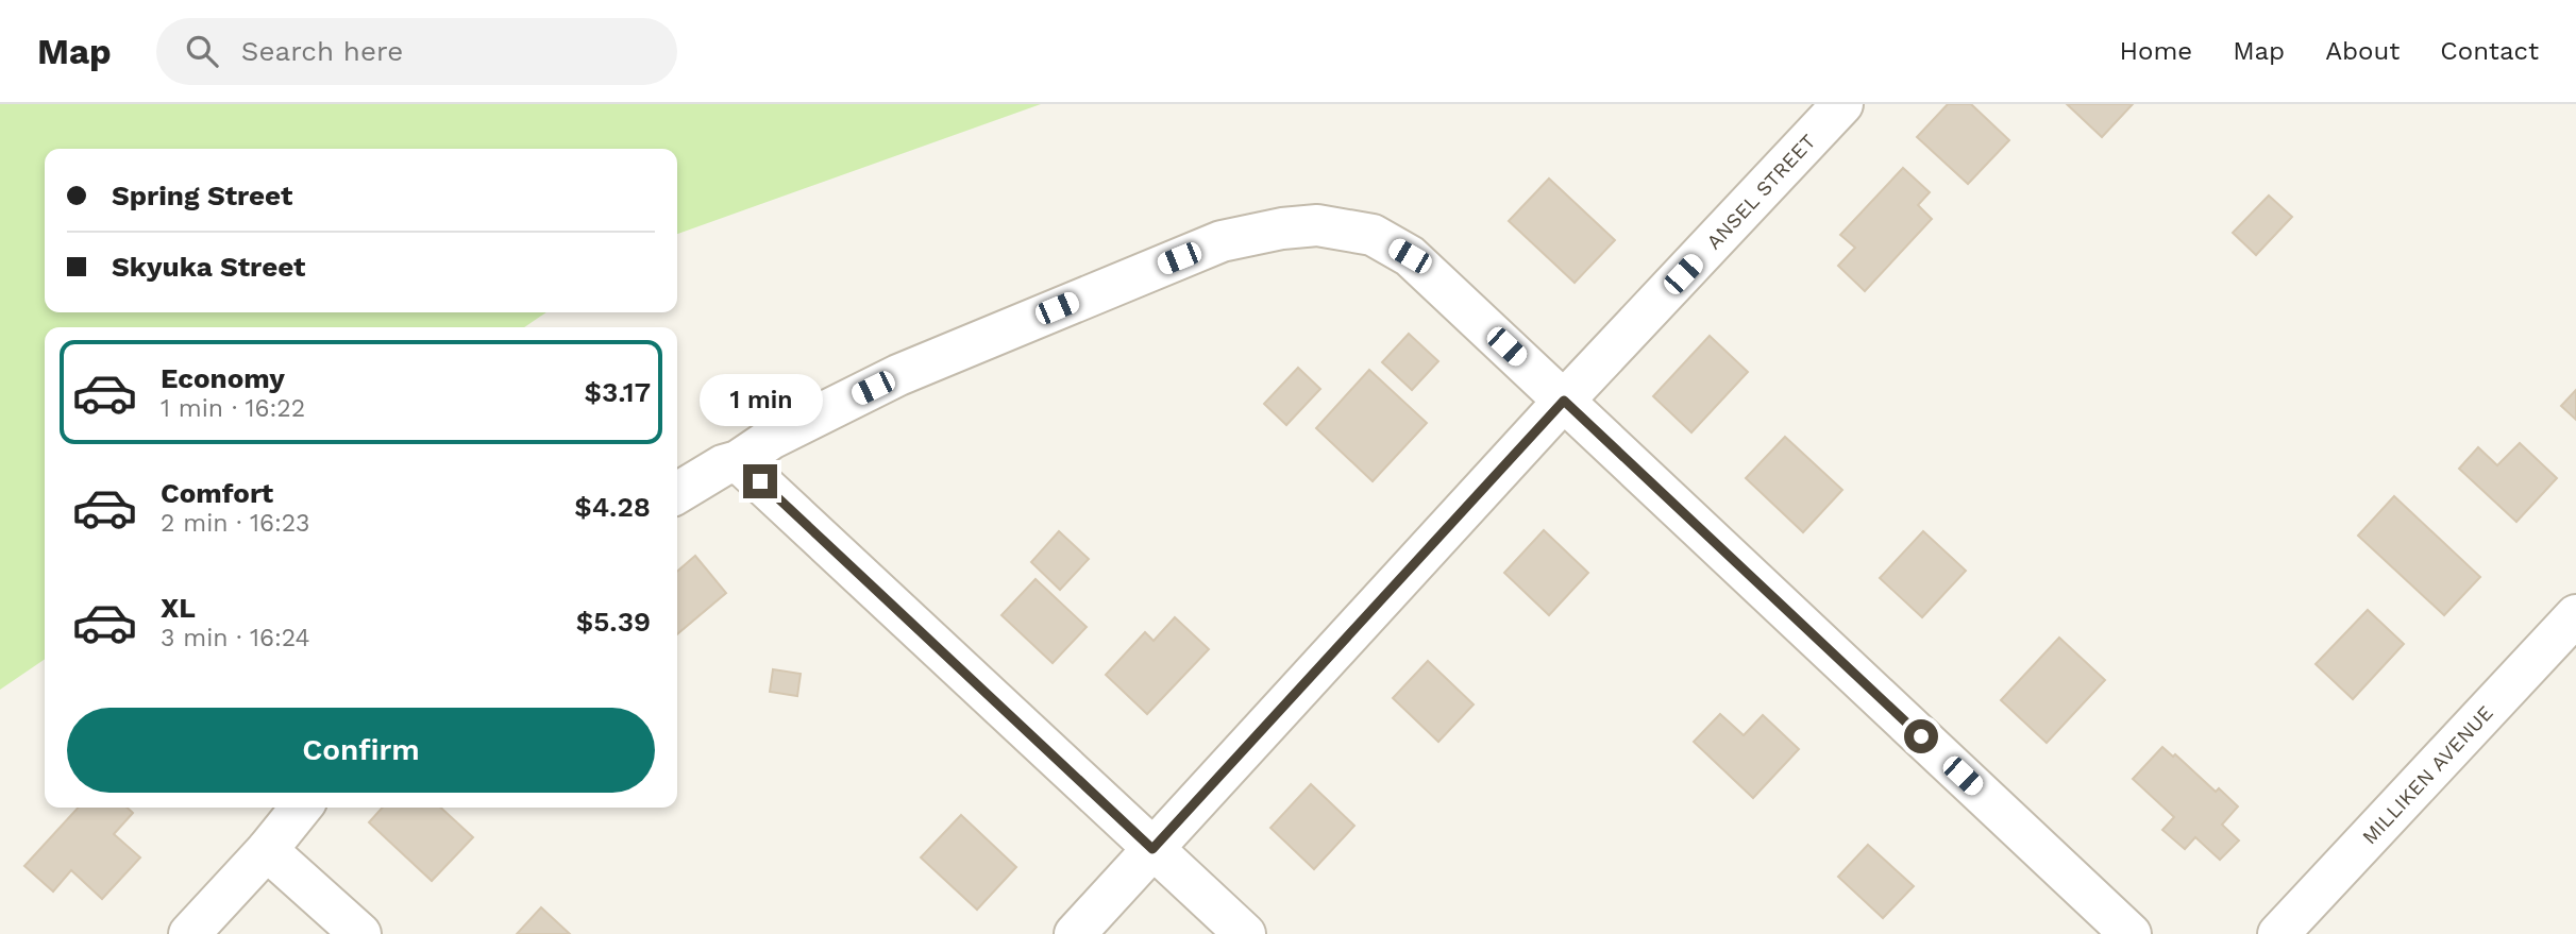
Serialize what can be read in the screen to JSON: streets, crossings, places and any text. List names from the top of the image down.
{
  "streets": {
    "street": ["ANSEL STREET", "MILLIKEN AVENUE"]
  },
  "page": {
    "header": "Map",
    "search": "Search here",
    "nav": [
      "Home",
      "Map",
      "About",
      "Contact"
    ],
    "banner": ["Spring Street", "Skyuka Street"],
    "list": [
      {
        "name": "Economy",
        "note": "1 min · 16:22",
        "value": "$3.17"
      },
      {
        "name": "Comfort",
        "note": "2 min · 16:23",
        "value": "$4.28"
      },
      {
        "name": "XL",
        "note": "3 min · 16:24",
        "value": "$5.39"
      }
    ],
    "bubble": "1 min",
    "buttons": "Confirm"
  }
}
